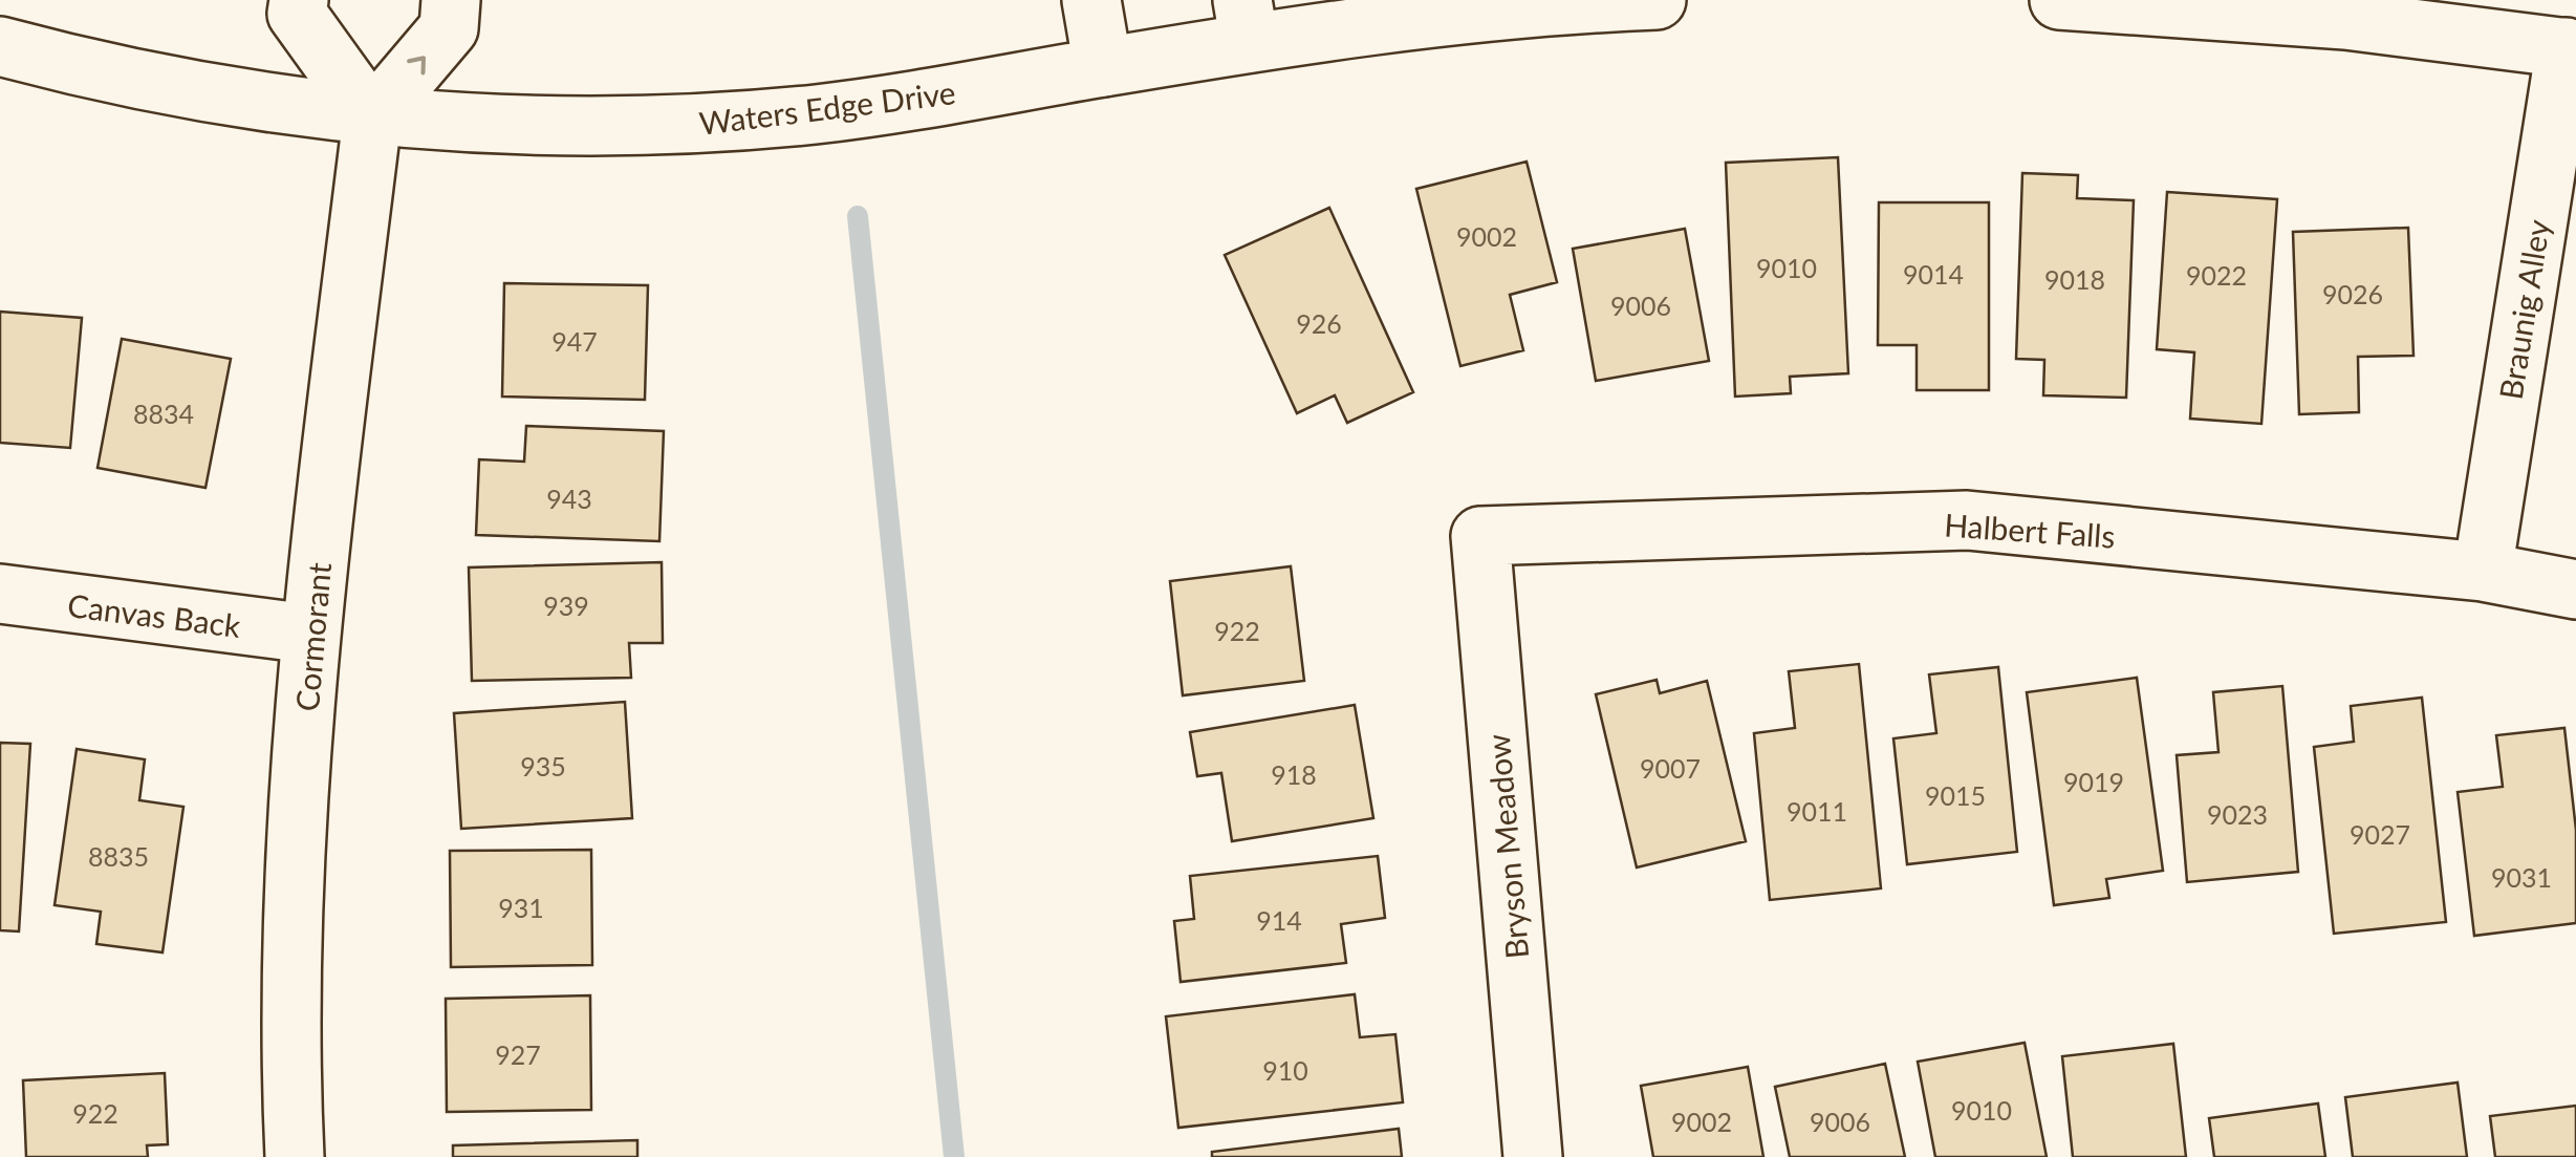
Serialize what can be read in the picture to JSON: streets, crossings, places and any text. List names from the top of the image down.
{
  "streets": {
    "street": [
      "Waters Edge Drive",
      "Braunig Alley",
      "Halbert Falls",
      "Canvas Back",
      "Cormorant",
      "Bryson Meadow"
    ]
  },
  "crossings": [
    ["Waters Edge Drive", "Cormorant"],
    ["Braunig Alley", "Halbert Falls"],
    ["Halbert Falls", "Bryson Meadow"],
    ["Canvas Back", "Cormorant"]
  ],
  "house_numbers": [
    "9002",
    "9010",
    "9014",
    "9022",
    "9018",
    "9026",
    "9006",
    "926",
    "947",
    "8834",
    "943",
    "939",
    "922",
    "935",
    "9007",
    "918",
    "9019",
    "9015",
    "9011",
    "9023",
    "9027",
    "8835",
    "9031",
    "931",
    "914",
    "927",
    "910",
    "9010",
    "922",
    "9002",
    "9006"
  ]
}
